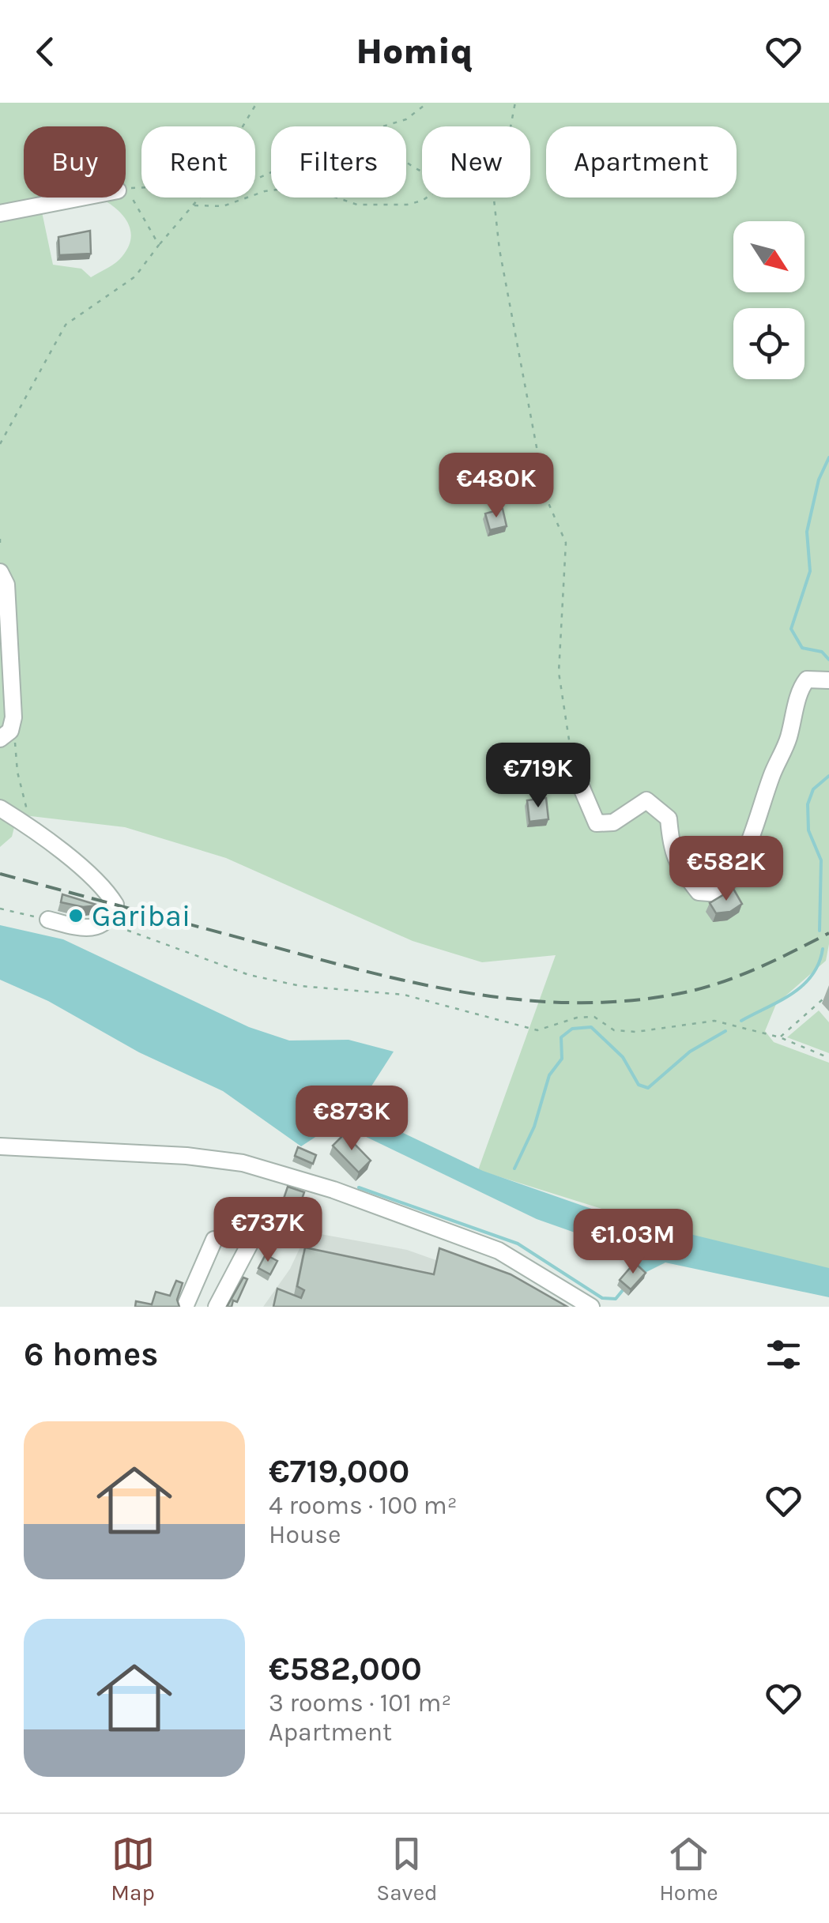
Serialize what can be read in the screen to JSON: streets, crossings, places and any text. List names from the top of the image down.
{
  "places": ["Garibai"],
  "north": "bottom right",
  "page": {
    "header": "Homiq",
    "chip": [
      "Buy",
      "Rent",
      "Filters",
      "New",
      "Apartment"
    ],
    "price": [
      "€480K",
      "€719K",
      "€582K",
      "€873K",
      "€737K",
      "€1.03M"
    ],
    "heading": "6 homes",
    "list": [
      {
        "name": "€719,000",
        "note": "4 rooms · 100 m² · House"
      },
      {
        "name": "€582,000",
        "note": "3 rooms · 101 m² · Apartment"
      }
    ],
    "tabs": ["Map", "Saved", "Home"]
  }
}
